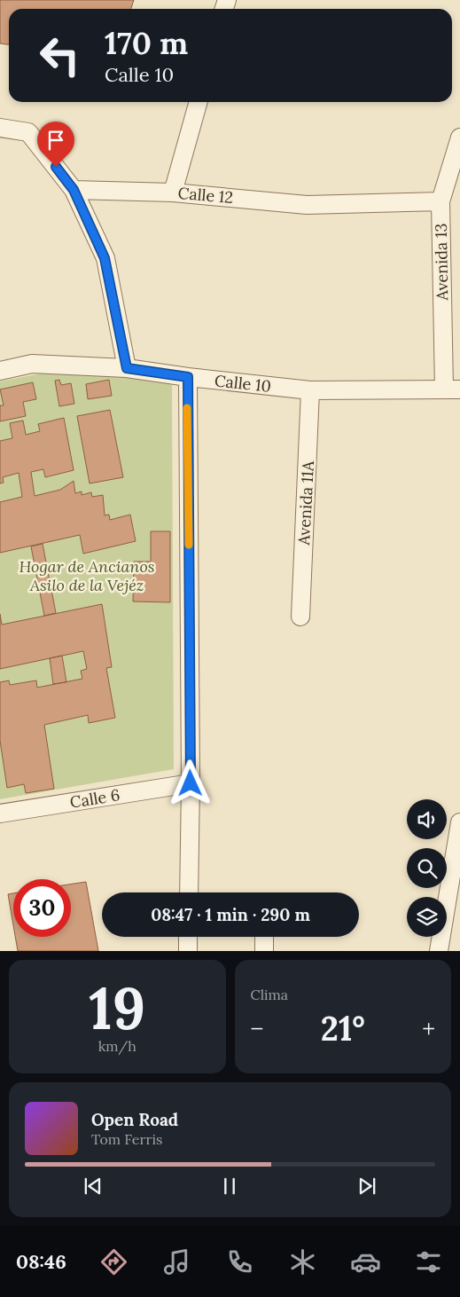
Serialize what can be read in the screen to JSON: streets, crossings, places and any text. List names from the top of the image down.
{
  "streets": {
    "street": [
      "Calle 12",
      "Avenida 13",
      "Calle 10",
      "Avenida 11A",
      "Calle 6"
    ]
  },
  "crossings": [
    ["Calle 12", "Avenida 13"],
    ["Avenida 13", "Calle 10"],
    ["Calle 10", "Avenida 11A"]
  ],
  "parks": ["Hogar de Ancianos Asilo de la Vejéz"],
  "page": {
    "turn": ["170 m", "Calle 10"],
    "limit": "30",
    "trip": "08:47 · 1 min · 290 m",
    "tile": [
      ["19", "km/h"],
      "Clima"
    ],
    "heat": ["−", "21°", "+"],
    "song": ["Open Road", "Tom Ferris"],
    "tabs": "08:46"
  }
}
